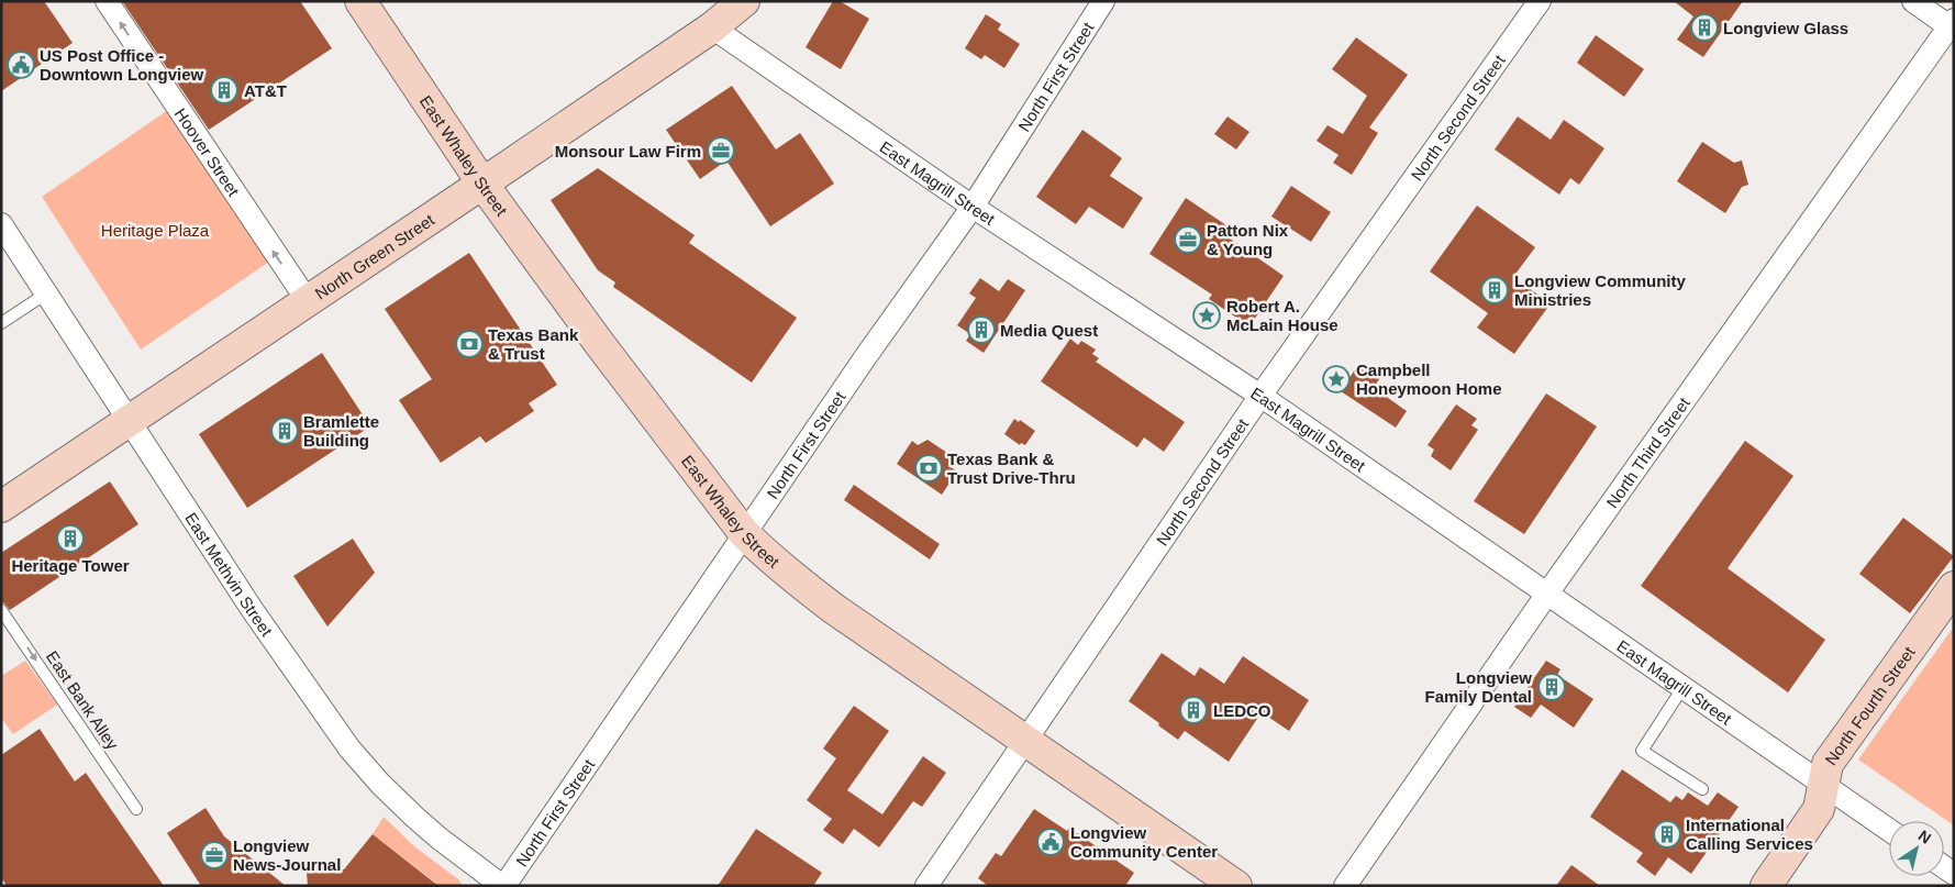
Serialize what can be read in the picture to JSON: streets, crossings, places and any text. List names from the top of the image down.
{
  "streets": {
    "street": [
      "North First Street",
      "North Second Street",
      "Hoover Street",
      "East Whaley Street",
      "East Magrill Street",
      "North Green Street",
      "North Third Street",
      "East Methvin Street",
      "North Fourth Street"
    ],
    "lane": ["East Bank Alley"]
  },
  "crossings": [
    ["North First Street", "East Whaley Street"],
    ["North First Street", "East Magrill Street"],
    ["North First Street", "East Methvin Street"],
    ["North Second Street", "East Whaley Street"],
    ["North Second Street", "East Magrill Street"],
    ["Hoover Street", "North Green Street"],
    ["East Whaley Street", "North Green Street"],
    ["East Magrill Street", "North Green Street"],
    ["East Magrill Street", "North Third Street"],
    ["East Magrill Street", "North Fourth Street"],
    ["North Green Street", "East Methvin Street"]
  ],
  "one_way": ["Hoover Street", "East Bank Alley"],
  "parks": ["Heritage Plaza"],
  "places": {
    "building": [
      "Longview Glass",
      "AT&T",
      "Longview Community Ministries",
      "Media Quest",
      "Bramlette Building",
      "Heritage Tower",
      "Longview Family Dental",
      "LEDCO",
      "International Calling Services"
    ],
    "public building": ["US Post Office - Downtown Longview", "Longview Community Center"],
    "office": ["Monsour Law Firm", "Patton Nix & Young", "Longview News-Journal"],
    "place": ["Robert A. McLain House", "Campbell Honeymoon Home"],
    "bank": ["Texas Bank & Trust", "Texas Bank & Trust Drive-Thru"]
  },
  "north": "top right"
}
